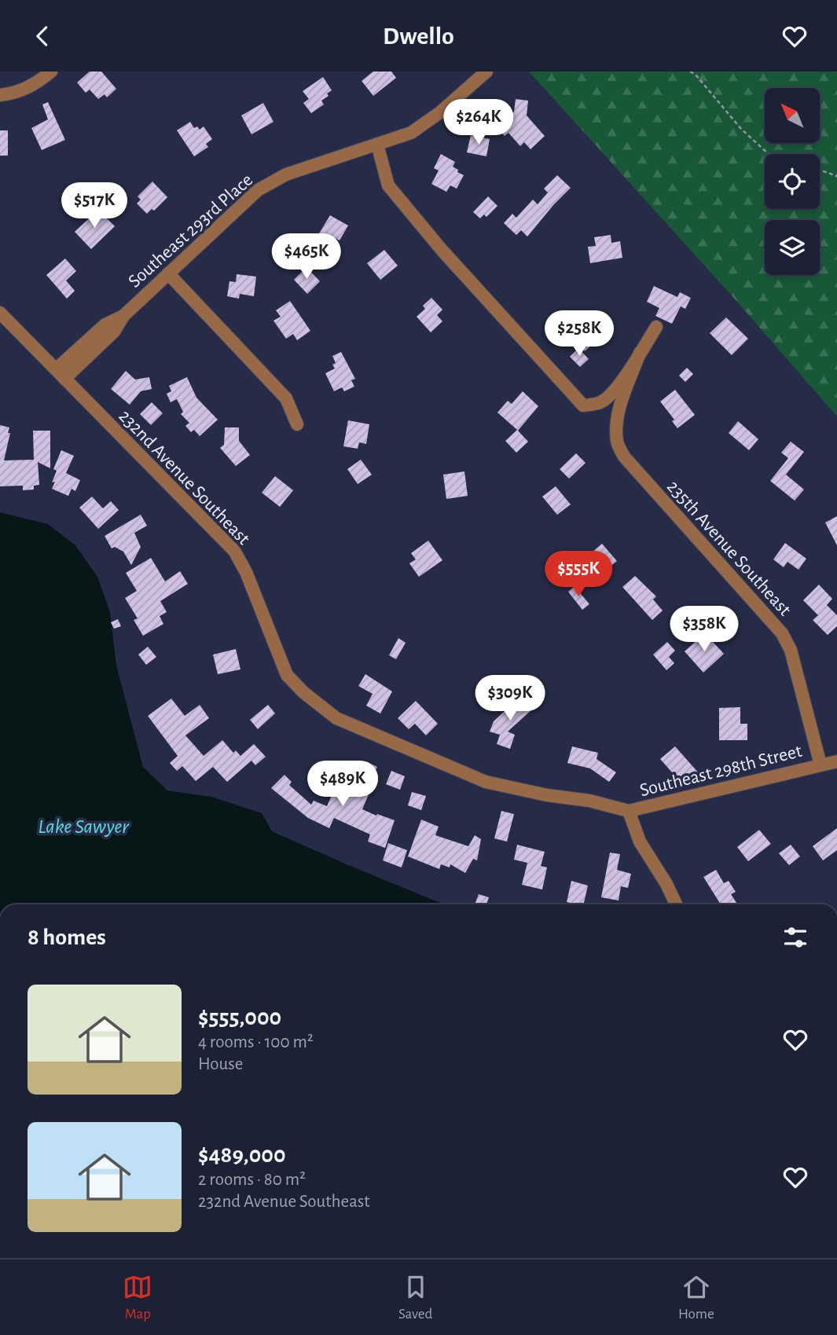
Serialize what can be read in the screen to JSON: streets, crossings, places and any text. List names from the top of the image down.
{
  "streets": {
    "street": [
      "Southeast 293rd Place",
      "232nd Avenue Southeast",
      "235th Avenue Southeast",
      "Southeast 298th Street"
    ]
  },
  "crossings": [
    ["Southeast 293rd Place", "232nd Avenue Southeast"],
    ["232nd Avenue Southeast", "Southeast 298th Street"],
    ["235th Avenue Southeast", "Southeast 298th Street"]
  ],
  "water": ["Lake Sawyer"],
  "north": "top left",
  "page": {
    "header": "Dwello",
    "price": [
      "$264K",
      "$517K",
      "$465K",
      "$258K",
      "$555K",
      "$358K",
      "$309K",
      "$489K"
    ],
    "heading": "8 homes",
    "list": [
      {
        "name": "$555,000",
        "note": "4 rooms · 100 m² · House"
      },
      {
        "name": "$489,000",
        "note": "2 rooms · 80 m² · 232nd Avenue Southeast"
      }
    ],
    "tabs": ["Map", "Saved", "Home"]
  }
}
